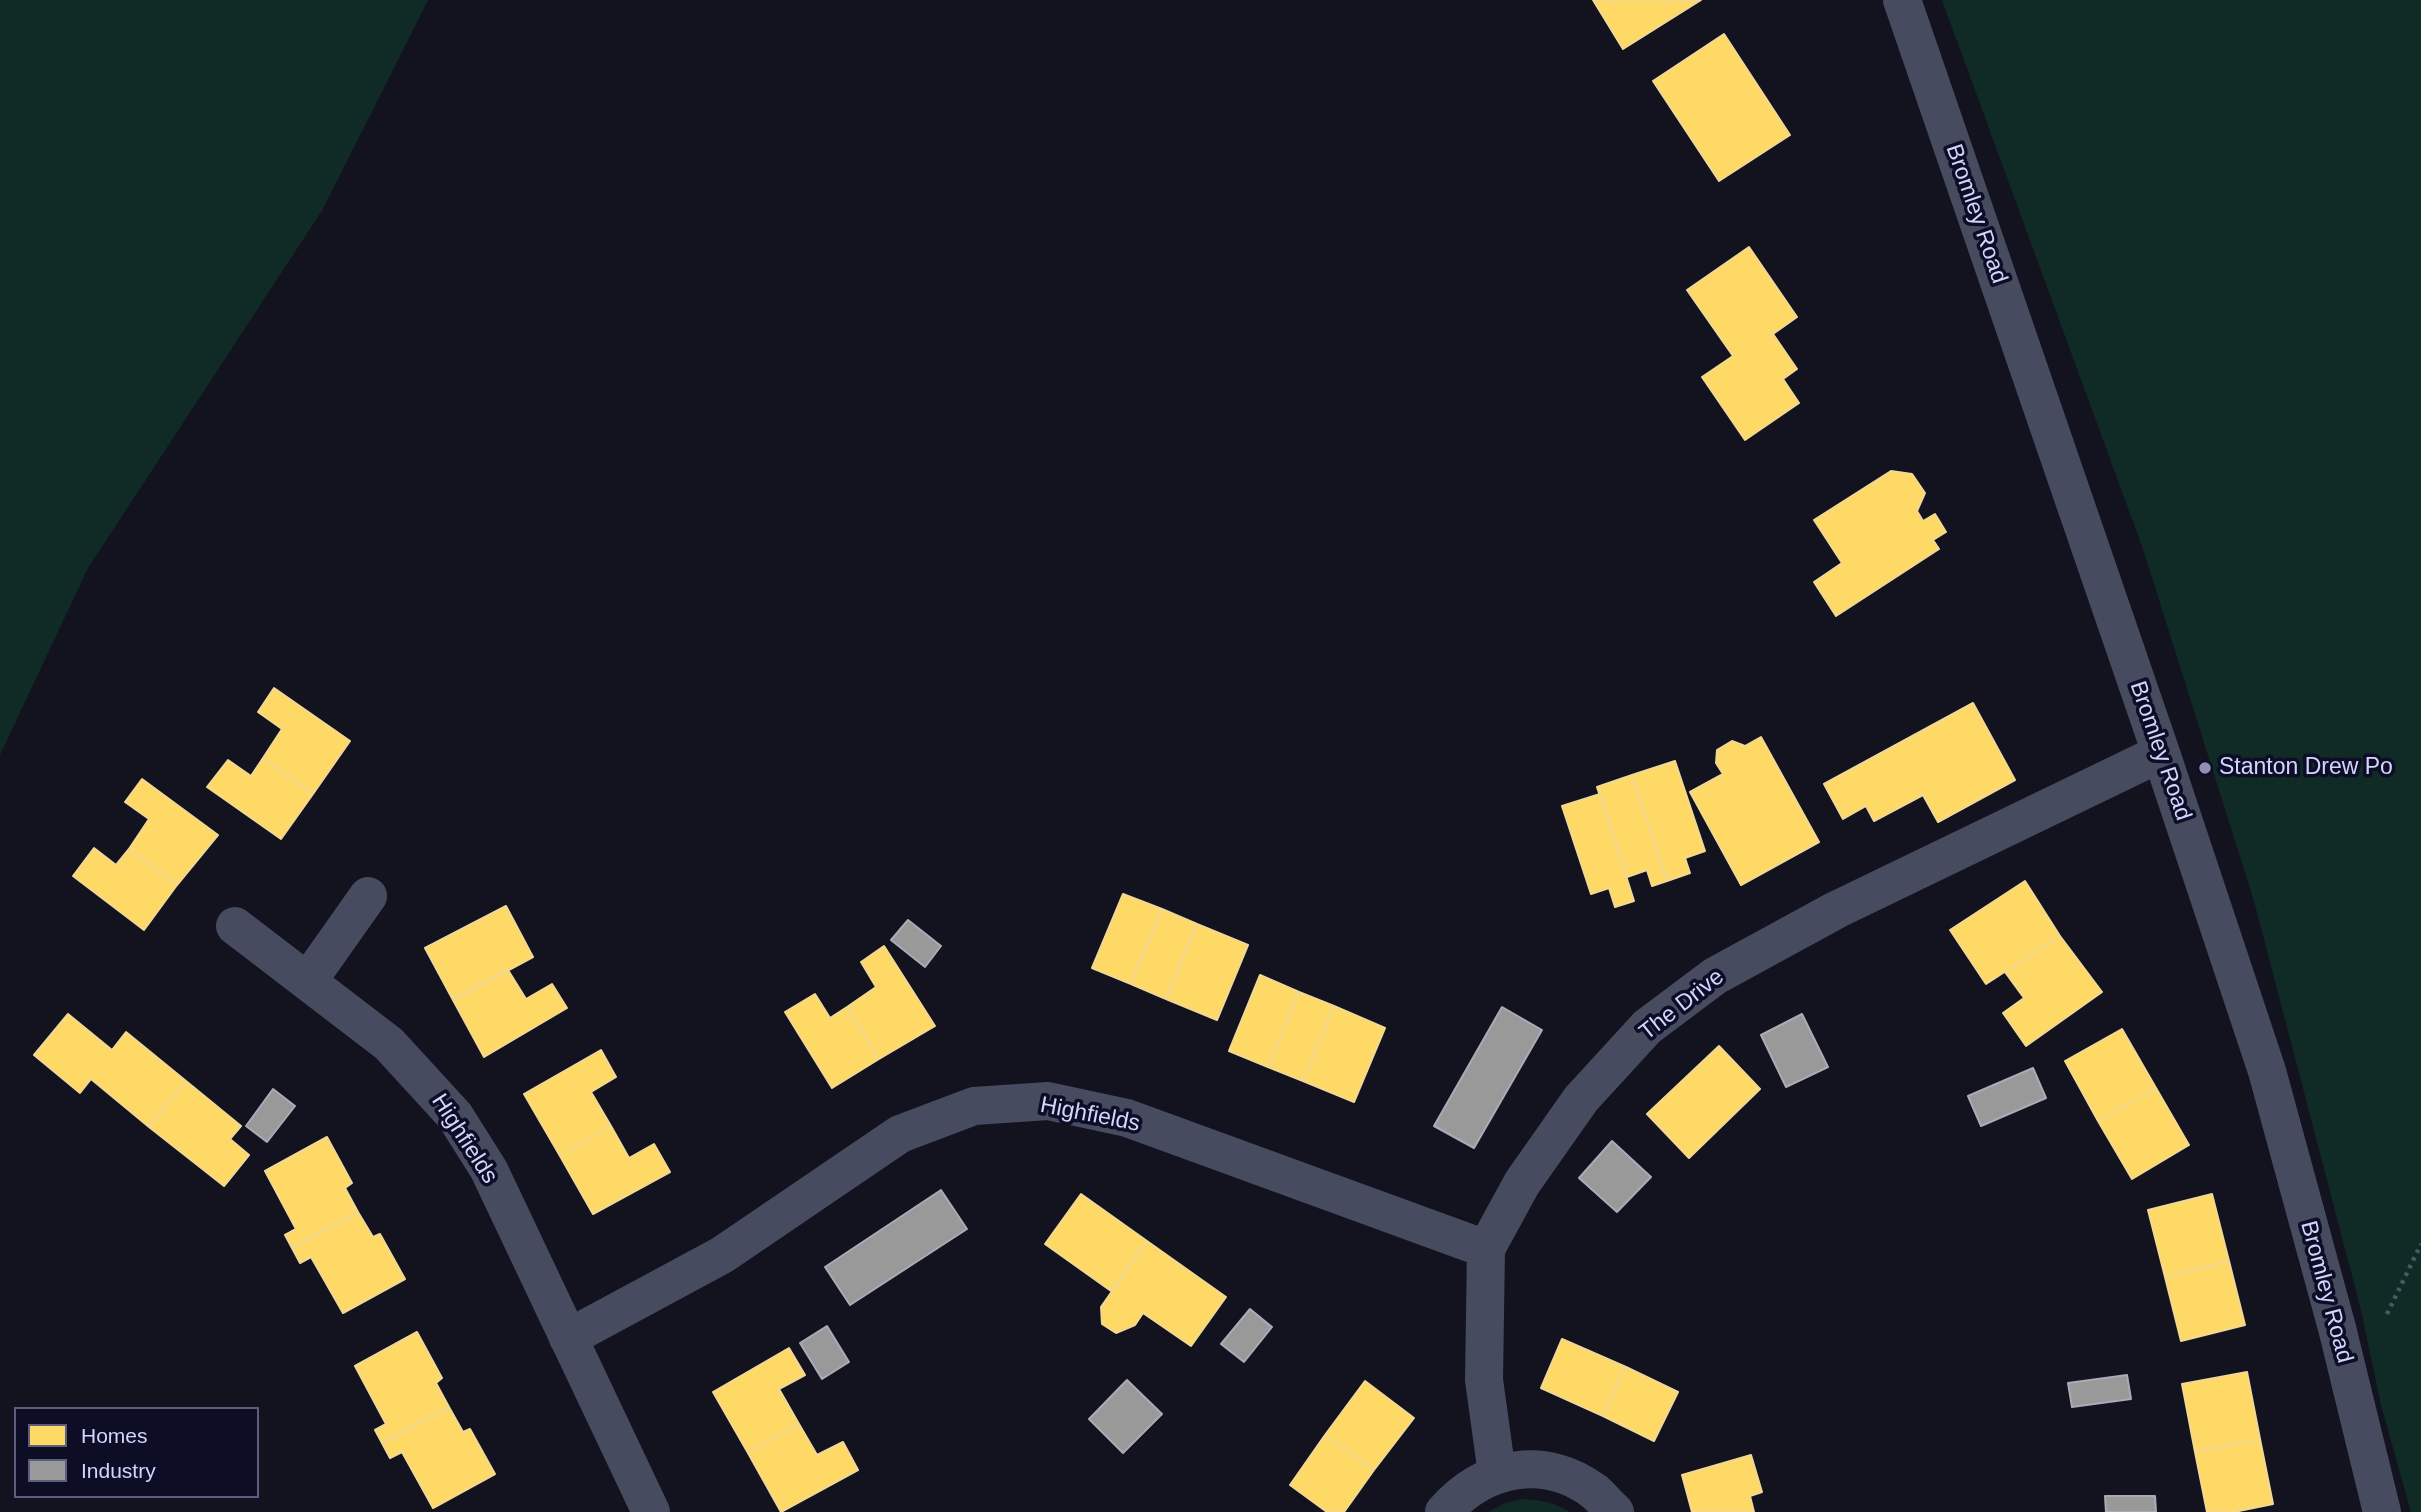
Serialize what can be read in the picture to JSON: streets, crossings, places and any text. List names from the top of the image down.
{
  "streets": {
    "street": ["Bromley Road", "The Drive", "Highfields"]
  },
  "crossings": [
    ["Bromley Road", "The Drive"],
    ["The Drive", "Highfields"]
  ],
  "places": ["Stanton Drew Po"],
  "legend": ["Homes", "Industry"]
}
